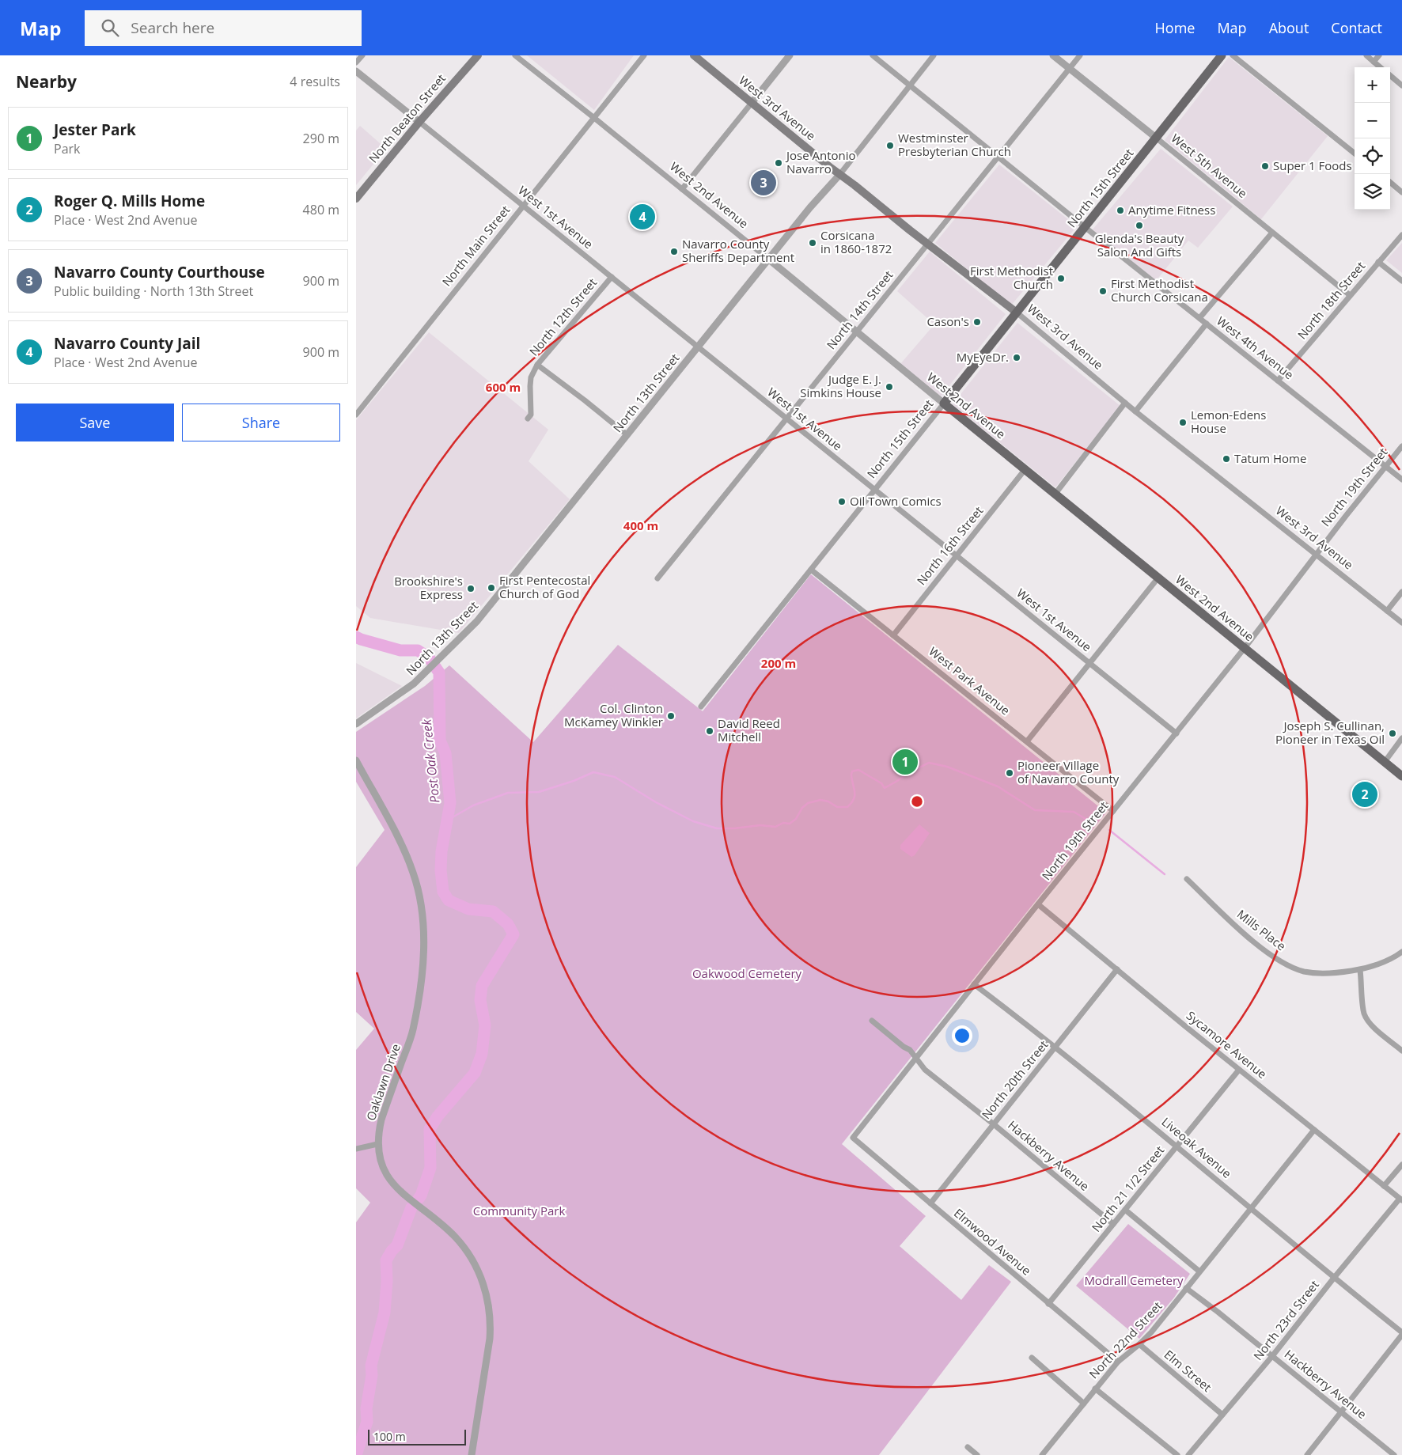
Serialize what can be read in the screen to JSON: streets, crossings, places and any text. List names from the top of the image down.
{
  "streets": {
    "main road": [
      "West 3rd Avenue",
      "North Beaton Street",
      "North 15th Street",
      "West 2nd Avenue"
    ],
    "street": [
      "West 5th Avenue",
      "West 1st Avenue",
      "North Main Street",
      "North 18th Street",
      "North 14th Street",
      "North 12th Street",
      "West 4th Avenue",
      "North 13th Street",
      "North 19th Street",
      "North 16th Street",
      "West Park Avenue",
      "Mills Place",
      "Sycamore Avenue",
      "North 20th Street",
      "Oaklawn Drive",
      "Liveoak Avenue",
      "Hackberry Avenue",
      "North 21 1/2 Street",
      "Elmwood Avenue",
      "North 23rd Street",
      "North 22nd Street",
      "Elm Street"
    ]
  },
  "crossings": [
    ["West 3rd Avenue", "North 15th Street"],
    ["West 3rd Avenue", "North 14th Street"],
    ["West 3rd Avenue", "North 13th Street"],
    ["West 3rd Avenue", "North 19th Street"],
    ["North Beaton Street", "West 1st Avenue"],
    ["West 5th Avenue", "North 15th Street"],
    ["West 5th Avenue", "North 18th Street"],
    ["West 5th Avenue", "North 14th Street"],
    ["North 15th Street", "West 2nd Avenue"],
    ["North 15th Street", "West 1st Avenue"],
    ["North 15th Street", "West 4th Avenue"],
    ["North 15th Street", "West Park Avenue"],
    ["West 2nd Avenue", "North Main Street"],
    ["West 2nd Avenue", "North 14th Street"],
    ["West 2nd Avenue", "North 13th Street"],
    ["West 2nd Avenue", "North 19th Street"],
    ["West 2nd Avenue", "North 16th Street"],
    ["West 1st Avenue", "North Main Street"],
    ["West 1st Avenue", "North 14th Street"],
    ["West 1st Avenue", "North 12th Street"],
    ["West 1st Avenue", "North 13th Street"],
    ["West 1st Avenue", "North 19th Street"],
    ["West 1st Avenue", "North 16th Street"],
    ["North 18th Street", "West 4th Avenue"],
    ["North 14th Street", "West 4th Avenue"],
    ["West 4th Avenue", "North 13th Street"],
    ["West 4th Avenue", "North 19th Street"],
    ["North 19th Street", "West Park Avenue"],
    ["North 19th Street", "Sycamore Avenue"],
    ["North 19th Street", "Liveoak Avenue"],
    ["North 19th Street", "Hackberry Avenue"],
    ["North 19th Street", "Elmwood Avenue"],
    ["North 16th Street", "West Park Avenue"],
    ["Sycamore Avenue", "North 20th Street"],
    ["Sycamore Avenue", "North 21 1/2 Street"],
    ["Sycamore Avenue", "North 23rd Street"],
    ["Sycamore Avenue", "North 22nd Street"],
    ["North 20th Street", "Liveoak Avenue"],
    ["North 20th Street", "Hackberry Avenue"],
    ["North 20th Street", "Elmwood Avenue"],
    ["Liveoak Avenue", "North 21 1/2 Street"],
    ["Liveoak Avenue", "North 23rd Street"],
    ["Liveoak Avenue", "North 22nd Street"],
    ["Hackberry Avenue", "North 21 1/2 Street"],
    ["Hackberry Avenue", "North 23rd Street"],
    ["Hackberry Avenue", "North 22nd Street"],
    ["North 21 1/2 Street", "Elmwood Avenue"],
    ["Elmwood Avenue", "North 22nd Street"],
    ["North 23rd Street", "Elm Street"],
    ["North 22nd Street", "Elm Street"]
  ],
  "water": ["Post Oak Creek"],
  "parks": ["Oakwood Cemetery", "Community Park", "Modrall Cemetery"],
  "places": [
    "Westminster Presbyterian Church",
    "Jose Antonio Navarro",
    "Super 1 Foods",
    "Anytime Fitness",
    "Glenda's Beauty Salon And Gifts",
    "Corsicana in 1860-1872",
    "Navarro County Sheriffs Department",
    "First Methodist Church",
    "First Methodist Church Corsicana",
    "Cason's",
    "MyEyeDr.",
    "Judge E. J. Simkins House",
    "Lemon-Edens House",
    "Tatum Home",
    "Oil Town Comics",
    "First Pentecostal Church of God",
    "Brookshire's Express",
    "Col. Clinton McKamey Winkler",
    "David Reed Mitchell",
    "Joseph S. Cullinan, Pioneer in Texas Oil",
    "Pioneer Village of Navarro County"
  ],
  "scale_bar": "100 m",
  "page": {
    "header": "Map",
    "search": "Search here",
    "nav": [
      "Home",
      "Map",
      "About",
      "Contact"
    ],
    "heading": ["Nearby", "4 results"],
    "map_buttons": ["+", "−"],
    "list": [
      {
        "mark": "1",
        "name": "Jester Park",
        "note": "Park",
        "value": "290 m"
      },
      {
        "mark": "2",
        "name": "Roger Q. Mills Home",
        "note": "Place · West 2nd Avenue",
        "value": "480 m"
      },
      {
        "mark": "3",
        "name": "Navarro County Courthouse",
        "note": "Public building · North 13th Street",
        "value": "900 m"
      },
      {
        "mark": "4",
        "name": "Navarro County Jail",
        "note": "Place · West 2nd Avenue",
        "value": "900 m"
      }
    ],
    "pins": [
      "3",
      "4",
      "1",
      "2"
    ],
    "buttons": ["Save", "Share"],
    "scale": "100 m"
  },
  "rings": ["600 m", "400 m", "200 m"]
}
